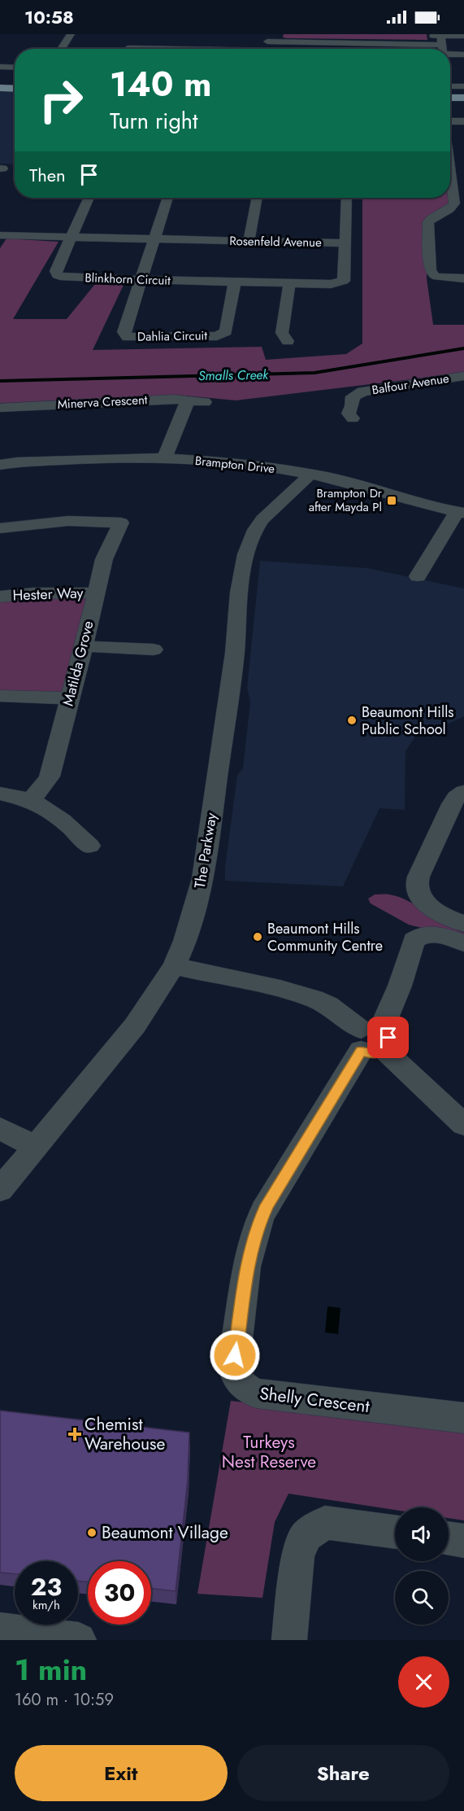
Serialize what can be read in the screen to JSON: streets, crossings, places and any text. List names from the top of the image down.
{
  "streets": {
    "street": [
      "Rosenfeld Avenue",
      "Blinkhorn Circuit",
      "Dahlia Circuit",
      "Balfour Avenue",
      "Minerva Crescent",
      "Brampton Drive",
      "Hester Way",
      "Matilda Grove",
      "The Parkway",
      "Shelly Crescent"
    ]
  },
  "crossings": [
    ["Rosenfeld Avenue", "Blinkhorn Circuit"],
    ["Blinkhorn Circuit", "Dahlia Circuit"],
    ["Brampton Drive", "The Parkway"],
    ["Hester Way", "Matilda Grove"]
  ],
  "water": ["Smalls Creek"],
  "parks": ["Turkeys Nest Reserve"],
  "places": {
    "transit": ["Brampton Dr after Mayda Pl"],
    "other": ["Beaumont Hills Public School", "Beaumont Hills Community Centre", "Beaumont Village"],
    "health": ["Chemist Warehouse"]
  },
  "page": {
    "status": "10:58",
    "turn": ["140 m", "Turn right"],
    "then": "Then",
    "speed": "23 km/h",
    "limit": "30",
    "heading": ["1 min", "160 m · 10:59"],
    "buttons": ["Exit", "Share"]
  }
}
